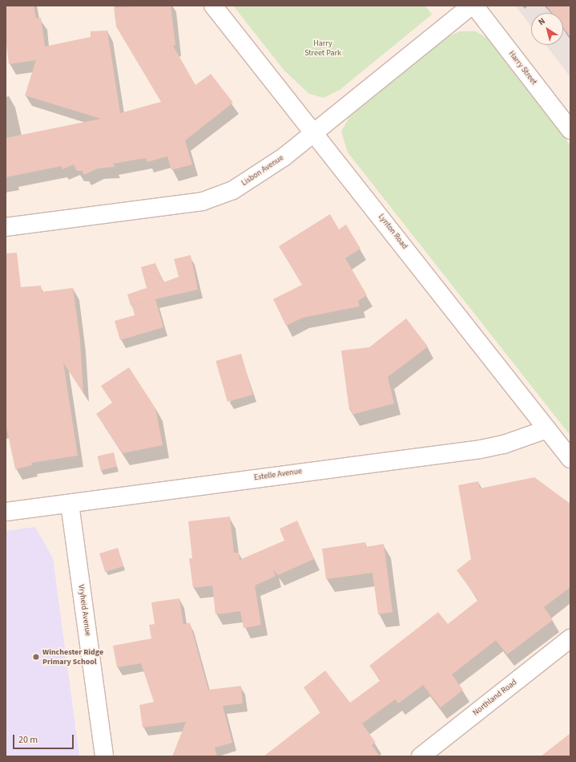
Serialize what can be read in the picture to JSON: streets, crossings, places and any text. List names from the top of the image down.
{
  "streets": {
    "street": [
      "Harry Street",
      "Lisbon Avenue",
      "Lynton Road",
      "Estelle Avenue",
      "Vryheid Avenue",
      "Northland Road"
    ]
  },
  "crossings": [
    ["Lisbon Avenue", "Lynton Road"],
    ["Lynton Road", "Estelle Avenue"],
    ["Estelle Avenue", "Vryheid Avenue"]
  ],
  "parks": ["Harry Street Park"],
  "places": ["Winchester Ridge Primary School"],
  "scale_bar": "20 m",
  "north": "top left"
}
